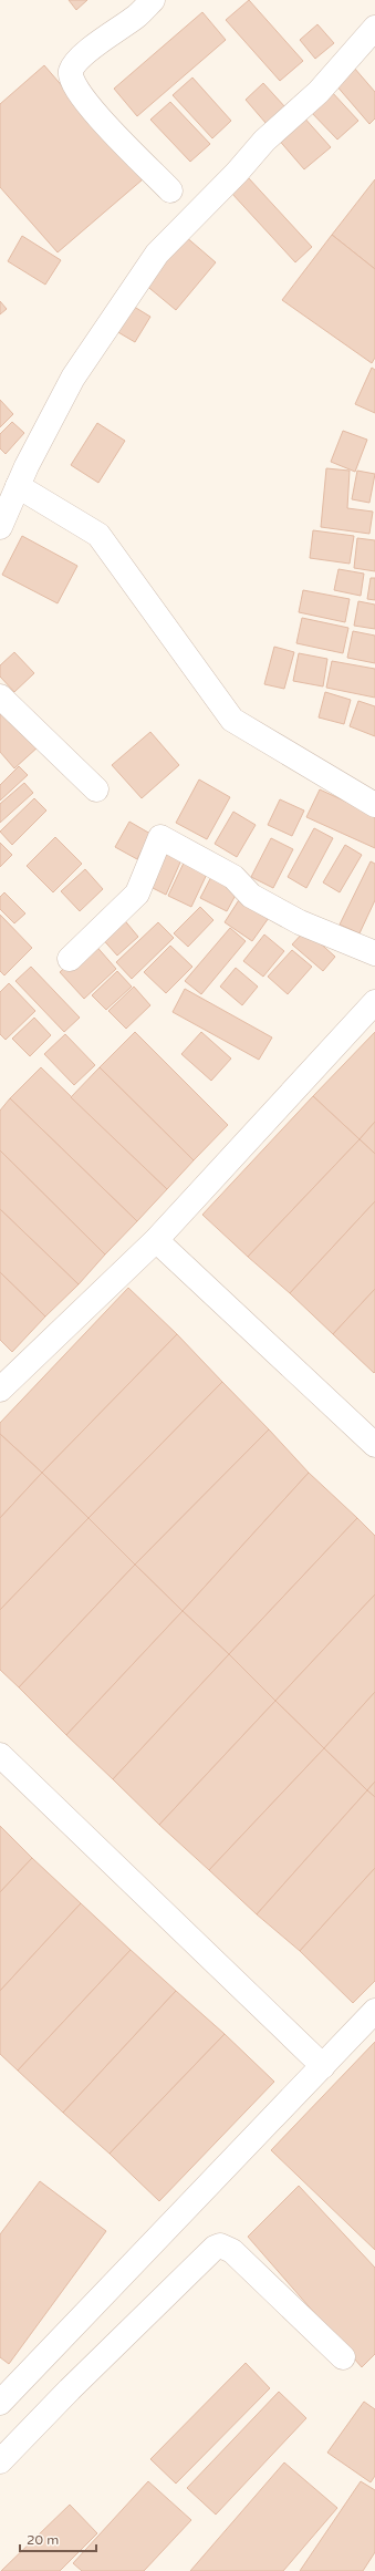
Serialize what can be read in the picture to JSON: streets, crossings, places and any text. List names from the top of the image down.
{
  "scale_bar": "20 m"
}
